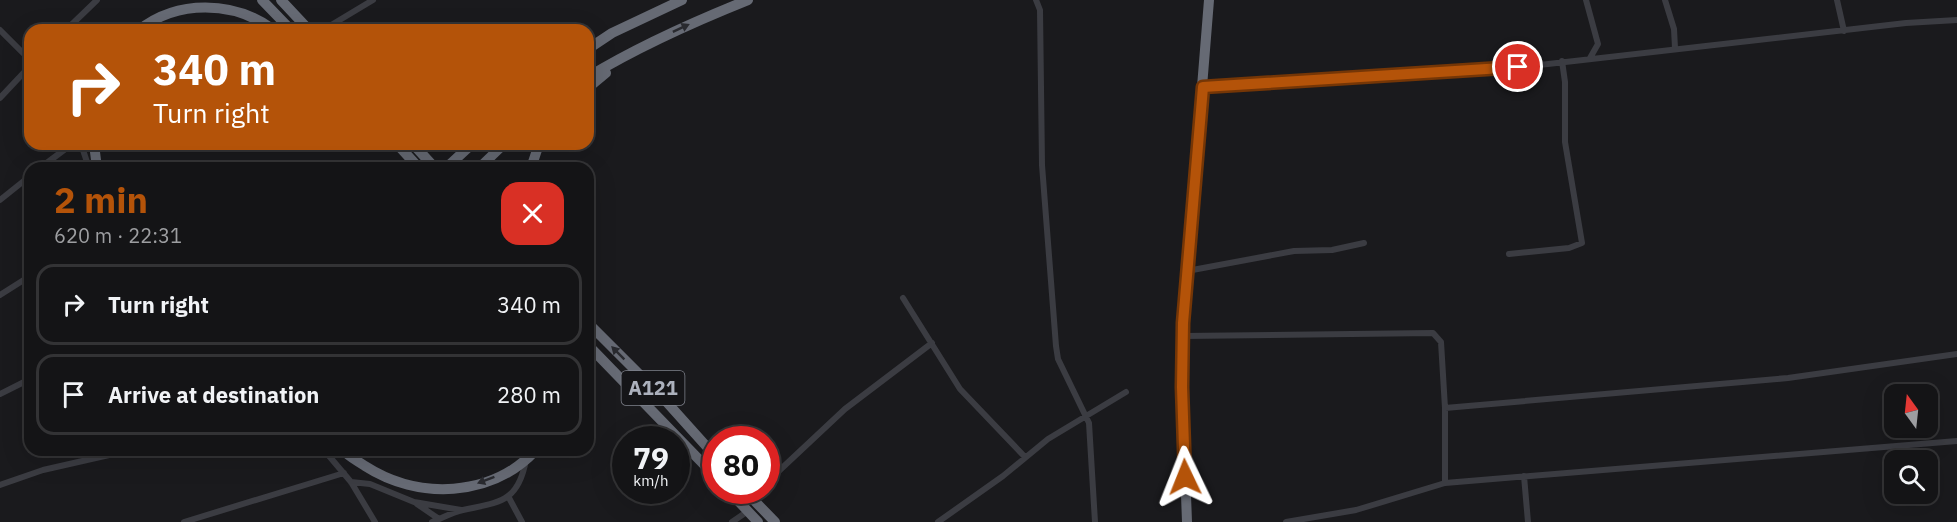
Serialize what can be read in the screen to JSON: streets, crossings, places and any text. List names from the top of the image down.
{
  "streets": {
    "highway": ["A121"]
  },
  "north": "top",
  "page": {
    "turn": ["340 m", "Turn right"],
    "heading": ["2 min", "620 m · 22:31"],
    "list": [
      {
        "name": "Turn right",
        "value": "340 m"
      },
      {
        "name": "Arrive at destination",
        "value": "280 m"
      }
    ],
    "speed": "79 km/h",
    "limit": "80"
  }
}
